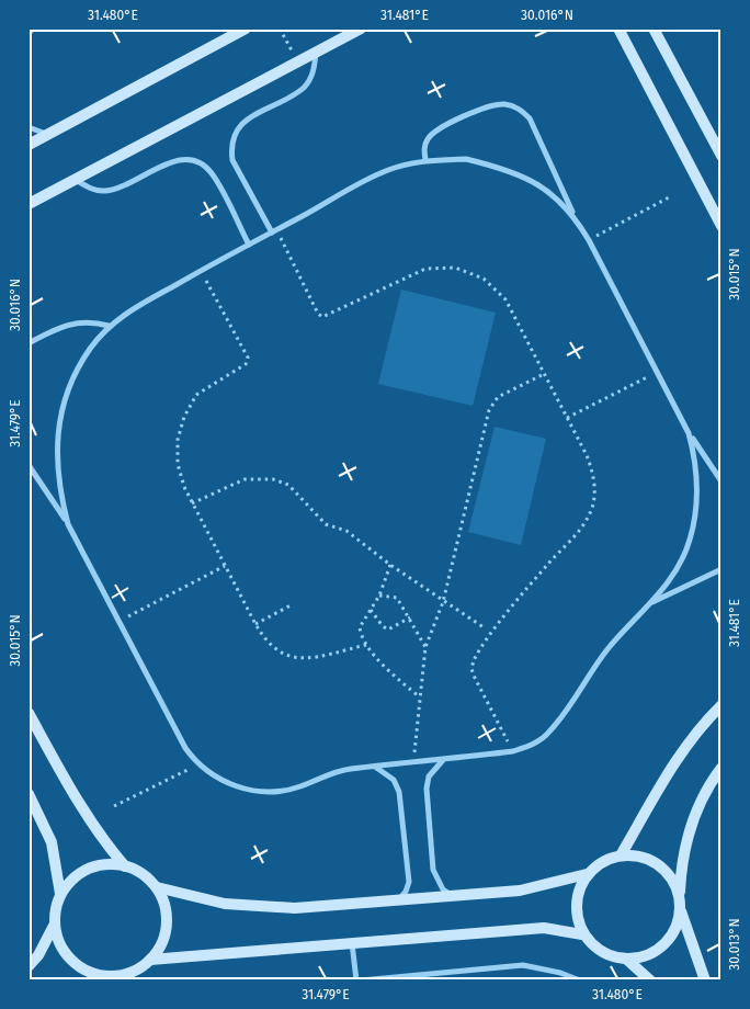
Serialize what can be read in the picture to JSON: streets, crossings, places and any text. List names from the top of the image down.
{
  "coordinates": [
    "31.480°E",
    "31.481°E",
    "30.016°N",
    "30.015°N",
    "31.479°E",
    "30.013°N"
  ]
}
